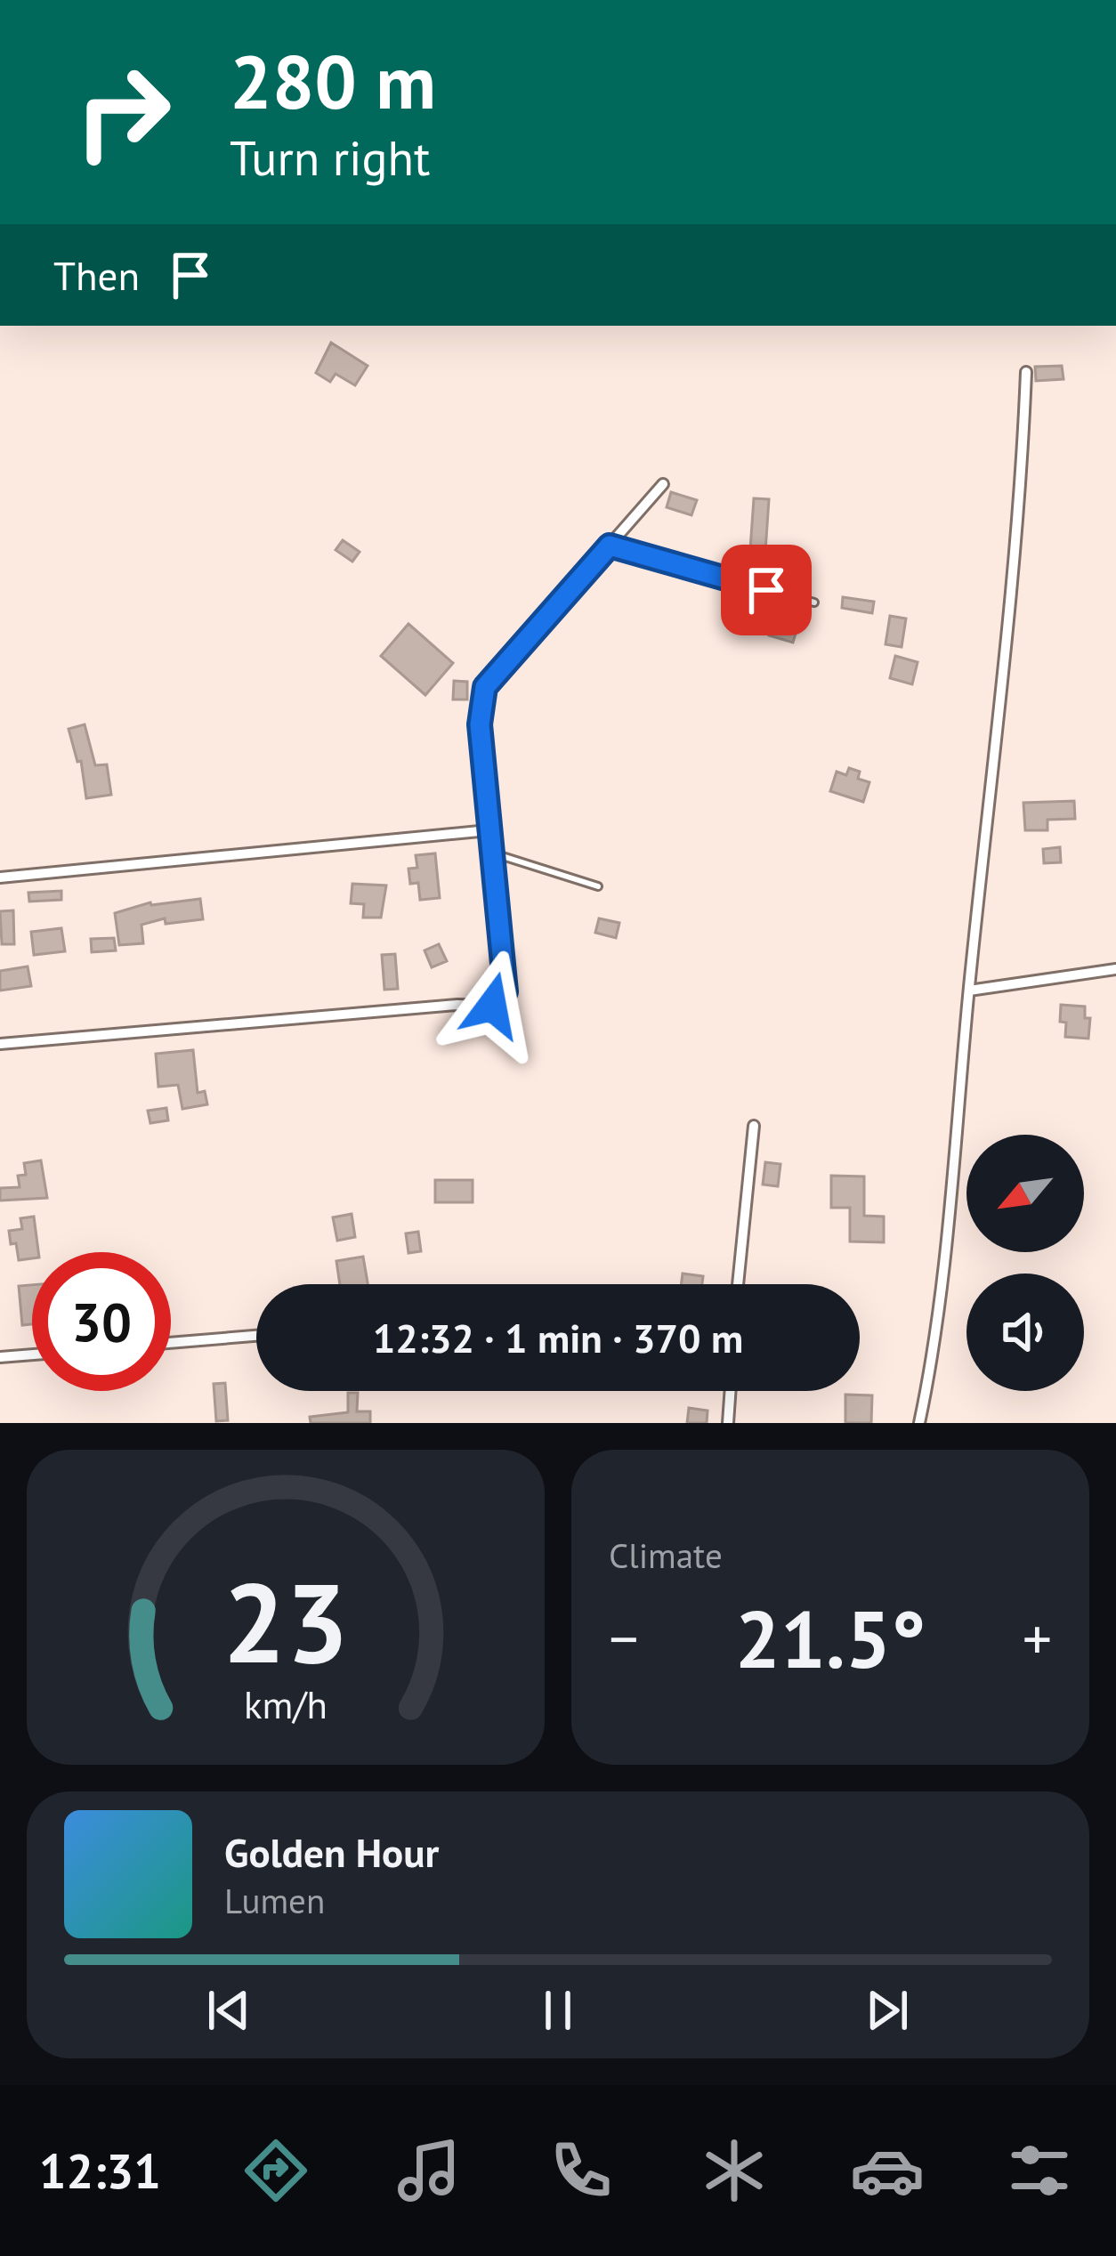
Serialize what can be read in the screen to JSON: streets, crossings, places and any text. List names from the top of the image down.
{
  "north": "bottom left",
  "page": {
    "turn": ["280 m", "Turn right"],
    "then": "Then",
    "limit": "30",
    "trip": "12:32 · 1 min · 370 m",
    "tile": "Climate",
    "heat": ["−", "21.5°", "+"],
    "song": ["Golden Hour", "Lumen"],
    "tabs": "12:31",
    "gauge": ["23", "km/h"]
  }
}
